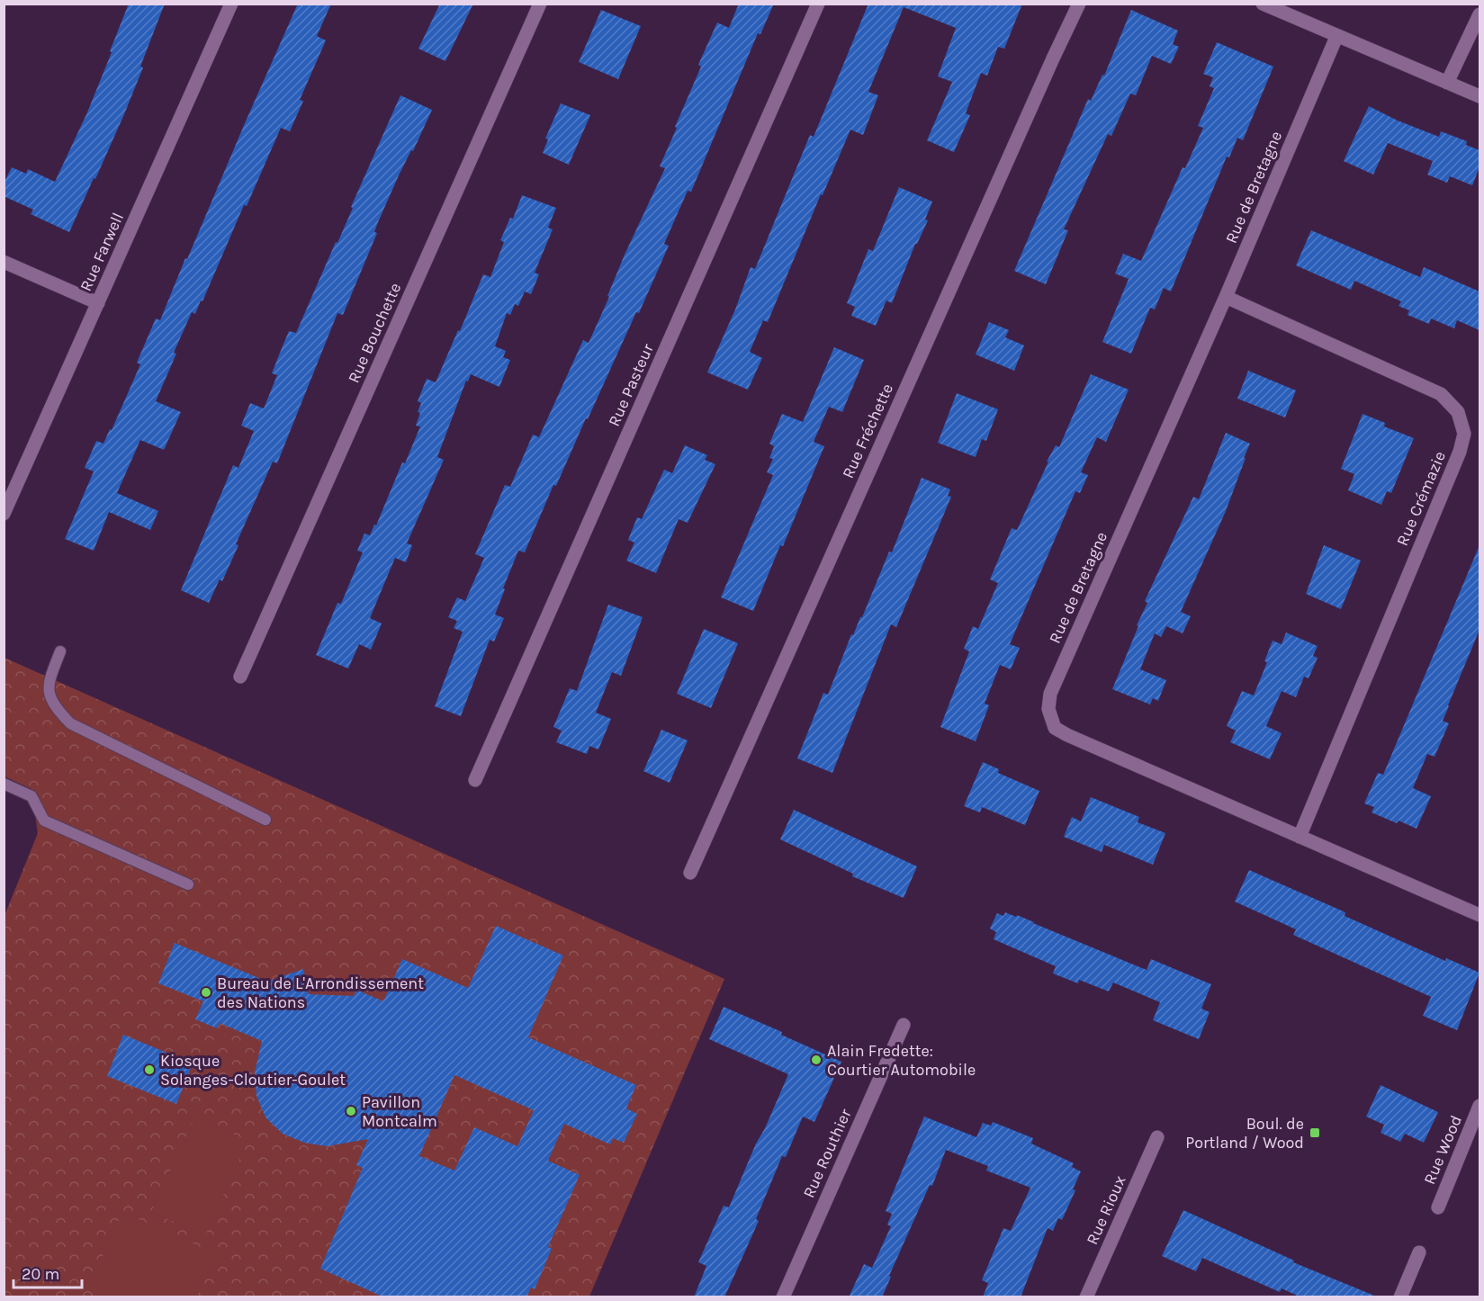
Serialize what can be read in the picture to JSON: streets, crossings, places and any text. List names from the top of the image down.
{
  "streets": {
    "street": [
      "Rue de Bretagne",
      "Rue Farwell",
      "Rue Bouchette",
      "Rue Pasteur",
      "Rue Fréchette",
      "Rue Crémazie",
      "Rue Wood",
      "Rue Routhier",
      "Rue Rioux"
    ]
  },
  "crossings": [
    ["Rue de Bretagne", "Rue Crémazie"]
  ],
  "places": {
    "other": [
      "Bureau de L'Arrondissement des Nations",
      "Alain Fredette: Courtier Automobile",
      "Kiosque Solanges-Cloutier-Goulet",
      "Pavillon Montcalm"
    ],
    "transit": ["Boul. de Portland / Wood"]
  },
  "scale_bar": "20 m"
}
